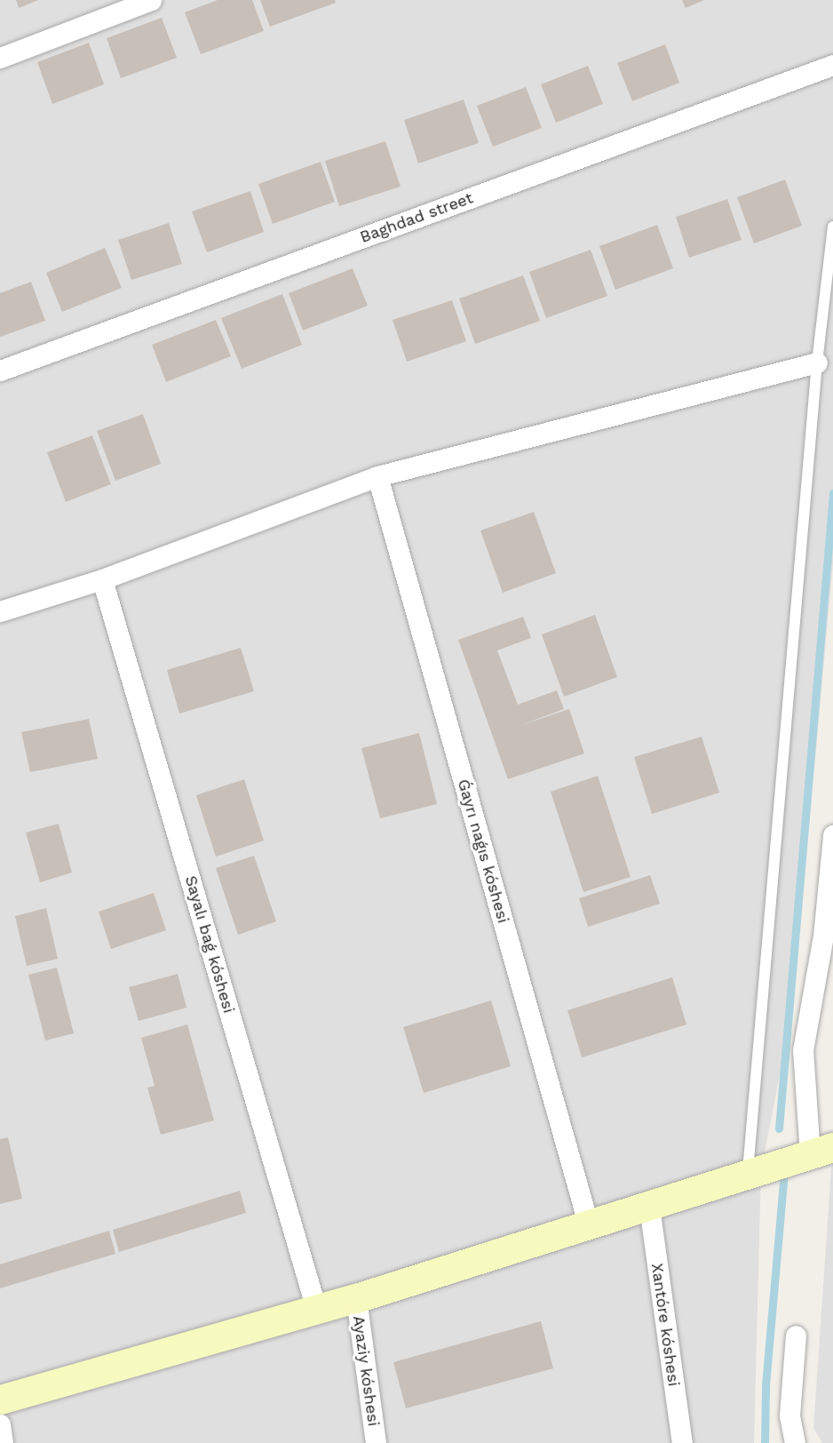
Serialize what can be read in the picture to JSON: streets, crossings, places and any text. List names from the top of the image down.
{
  "streets": {
    "street": [
      "Baghdad street",
      "Ǵayrı naǵıs kóshesi",
      "Sayalı baǵ kóshesi",
      "Xantóre kóshesi",
      "Ayaziy kóshesi"
    ]
  }
}
